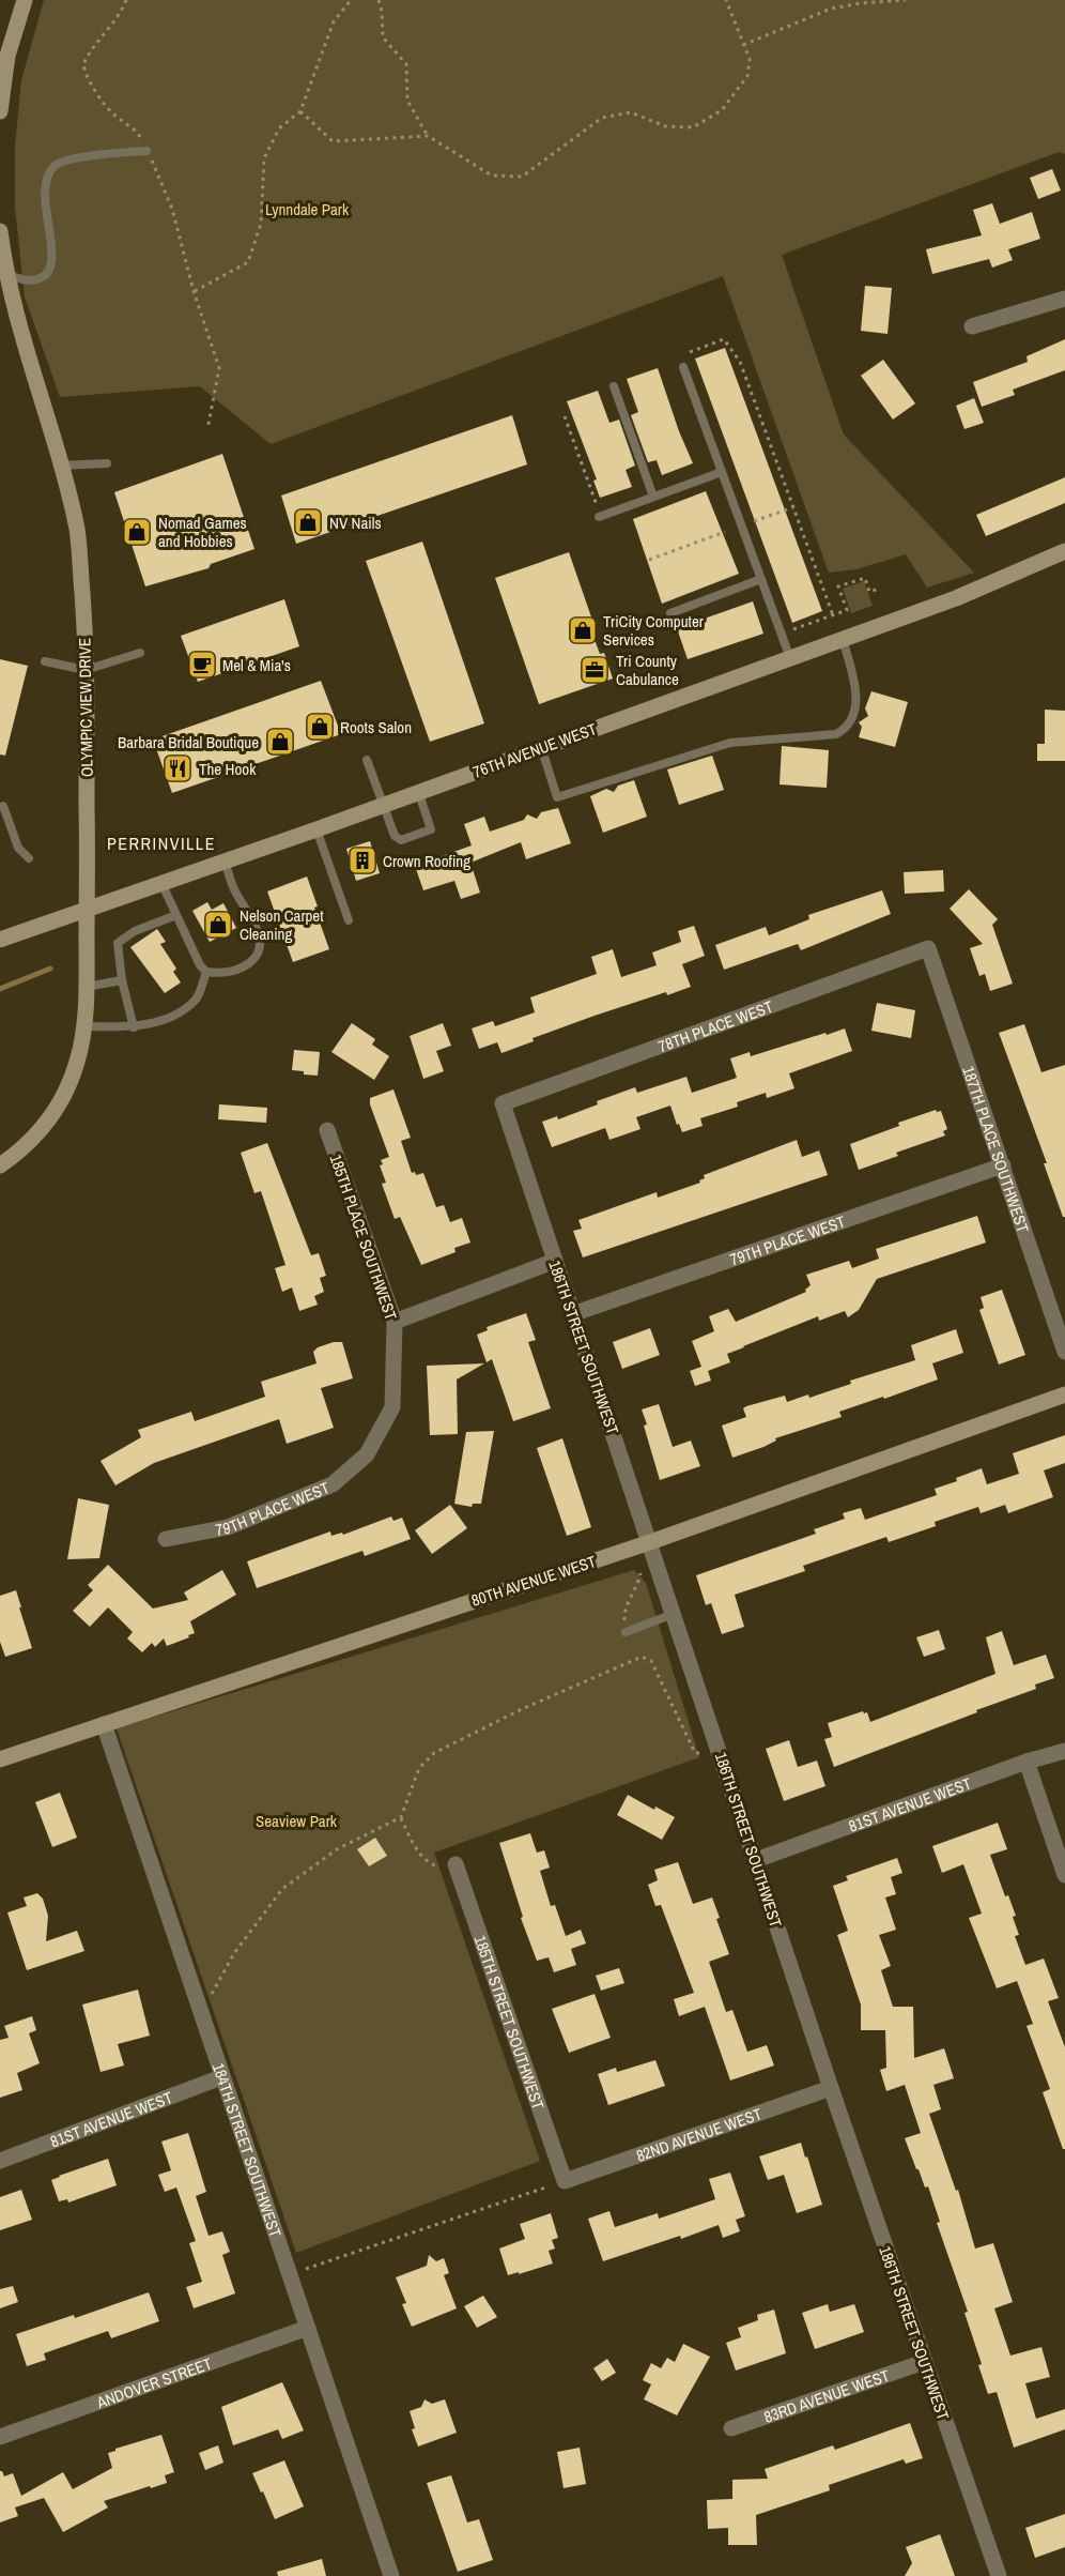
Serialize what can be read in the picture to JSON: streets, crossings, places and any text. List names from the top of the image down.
{
  "streets": {
    "street": [
      "OLYMPIC VIEW DRIVE",
      "76TH AVENUE WEST",
      "78TH PLACE WEST",
      "187TH PLACE SOUTHWEST",
      "185TH PLACE SOUTHWEST",
      "79TH PLACE WEST",
      "186TH STREET SOUTHWEST",
      "80TH AVENUE WEST",
      "81ST AVENUE WEST",
      "185TH STREET SOUTHWEST",
      "82ND AVENUE WEST",
      "184TH STREET SOUTHWEST",
      "ANDOVER STREET",
      "83RD AVENUE WEST"
    ]
  },
  "crossings": [
    ["OLYMPIC VIEW DRIVE", "76TH AVENUE WEST"],
    ["78TH PLACE WEST", "187TH PLACE SOUTHWEST"],
    ["78TH PLACE WEST", "186TH STREET SOUTHWEST"],
    ["187TH PLACE SOUTHWEST", "79TH PLACE WEST"],
    ["185TH PLACE SOUTHWEST", "79TH PLACE WEST"],
    ["79TH PLACE WEST", "186TH STREET SOUTHWEST"],
    ["186TH STREET SOUTHWEST", "80TH AVENUE WEST"],
    ["186TH STREET SOUTHWEST", "81ST AVENUE WEST"],
    ["186TH STREET SOUTHWEST", "82ND AVENUE WEST"],
    ["186TH STREET SOUTHWEST", "83RD AVENUE WEST"],
    ["80TH AVENUE WEST", "184TH STREET SOUTHWEST"],
    ["81ST AVENUE WEST", "184TH STREET SOUTHWEST"],
    ["185TH STREET SOUTHWEST", "82ND AVENUE WEST"],
    ["184TH STREET SOUTHWEST", "ANDOVER STREET"]
  ],
  "districts": ["PERRINVILLE"],
  "parks": ["Lynndale Park", "Seaview Park"],
  "places": {
    "shop": [
      "NV Nails",
      "Nomad Games and Hobbies",
      "TriCity Computer Services",
      "Roots Salon",
      "Barbara Bridal Boutique",
      "Nelson Carpet Cleaning"
    ],
    "cafe": ["Mel & Mia's"],
    "office": ["Tri County Cabulance"],
    "restaurant": ["The Hook"],
    "building": ["Crown Roofing"]
  }
}
